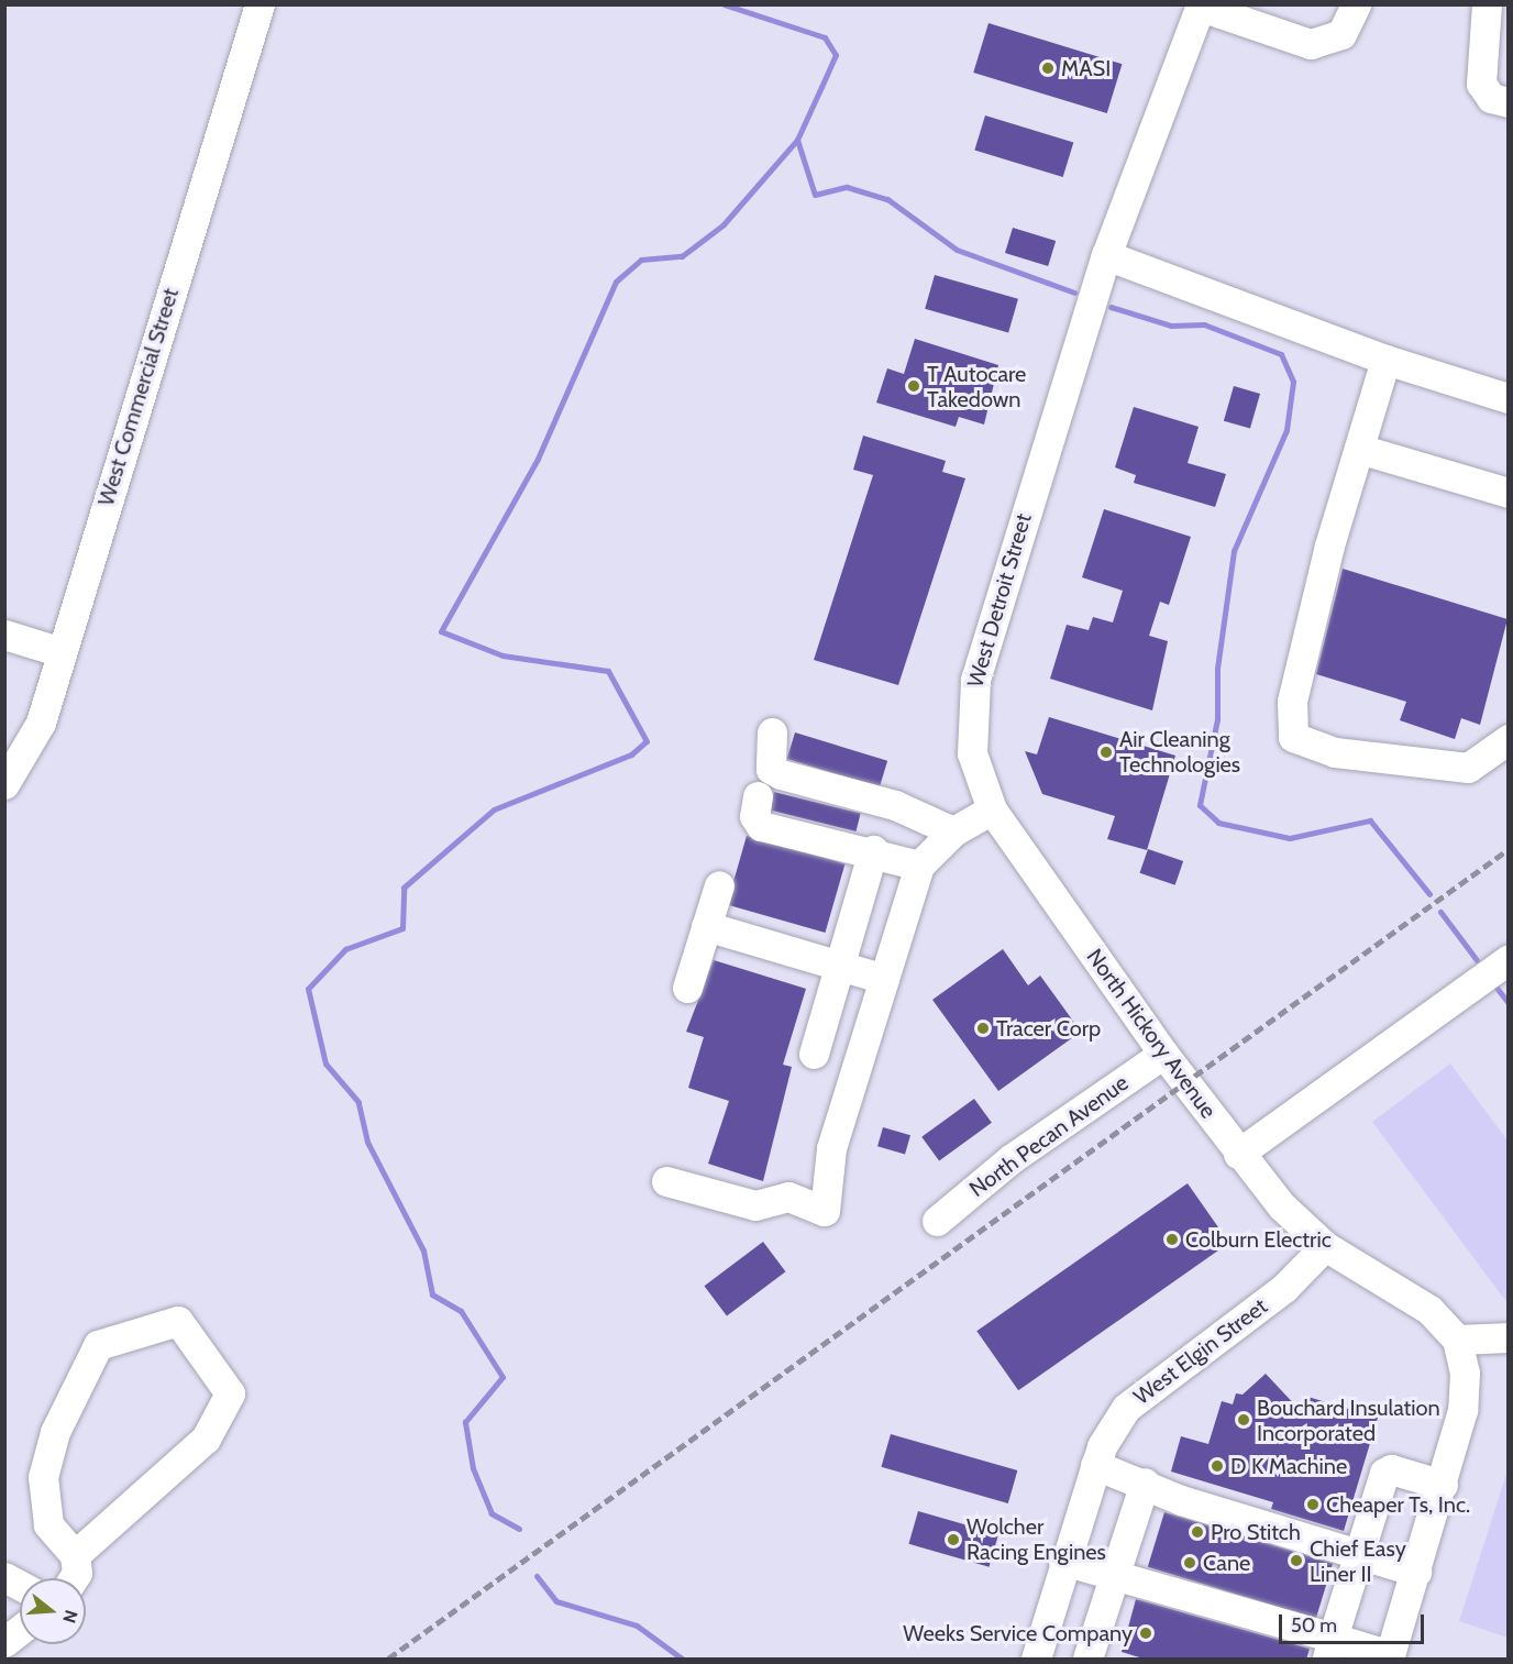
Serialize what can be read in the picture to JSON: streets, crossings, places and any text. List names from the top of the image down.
{
  "streets": {
    "street": [
      "West Commercial Street",
      "West Detroit Street",
      "North Hickory Avenue",
      "North Pecan Avenue",
      "West Elgin Street"
    ]
  },
  "crossings": [
    ["West Detroit Street", "North Hickory Avenue"],
    ["North Hickory Avenue", "North Pecan Avenue"],
    ["North Hickory Avenue", "West Elgin Street"]
  ],
  "places": [
    "MASI",
    "T Autocare Takedown",
    "Air Cleaning Technologies",
    "Tracer Corp",
    "Colburn Electric",
    "Bouchard Insulation Incorporated",
    "D K Machine",
    "Cheaper Ts, Inc.",
    "Pro Stitch",
    "Wolcher Racing Engines",
    "Chief Easy Liner II",
    "Cane",
    "Weeks Service Company"
  ],
  "scale_bar": "50 m",
  "north": "right"
}
